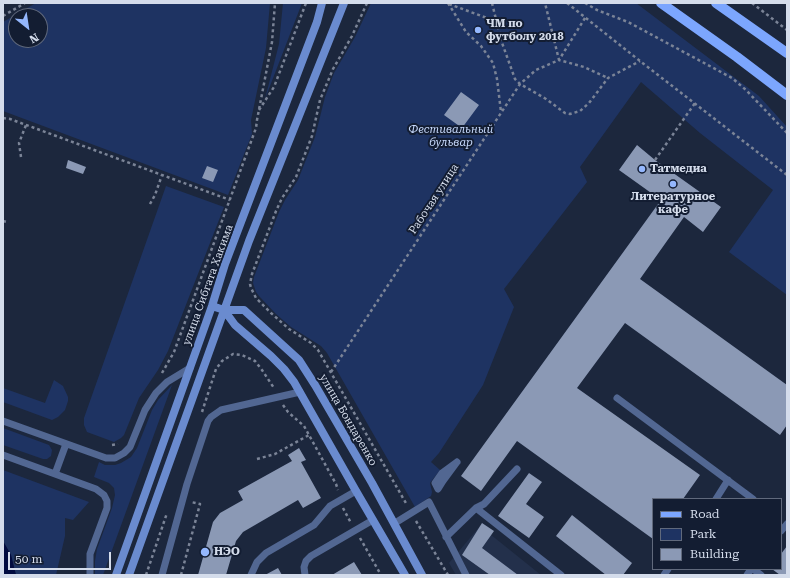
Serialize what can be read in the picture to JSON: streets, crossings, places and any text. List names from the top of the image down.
{
  "streets": {
    "main road": ["улица Сибгата Хакима", "улица Бондаренко"],
    "path": ["Рабочая улица"]
  },
  "crossings": [
    ["улица Сибгата Хакима", "улица Бондаренко"]
  ],
  "parks": ["Фестивальный бульвар"],
  "places": [
    "ЧМ по футболу 2018",
    "Татмедиа",
    "Литературное кафе",
    "НЭО"
  ],
  "legend": ["Road", "Park", "Building"],
  "scale_bar": "50 m",
  "north": "bottom right"
}
